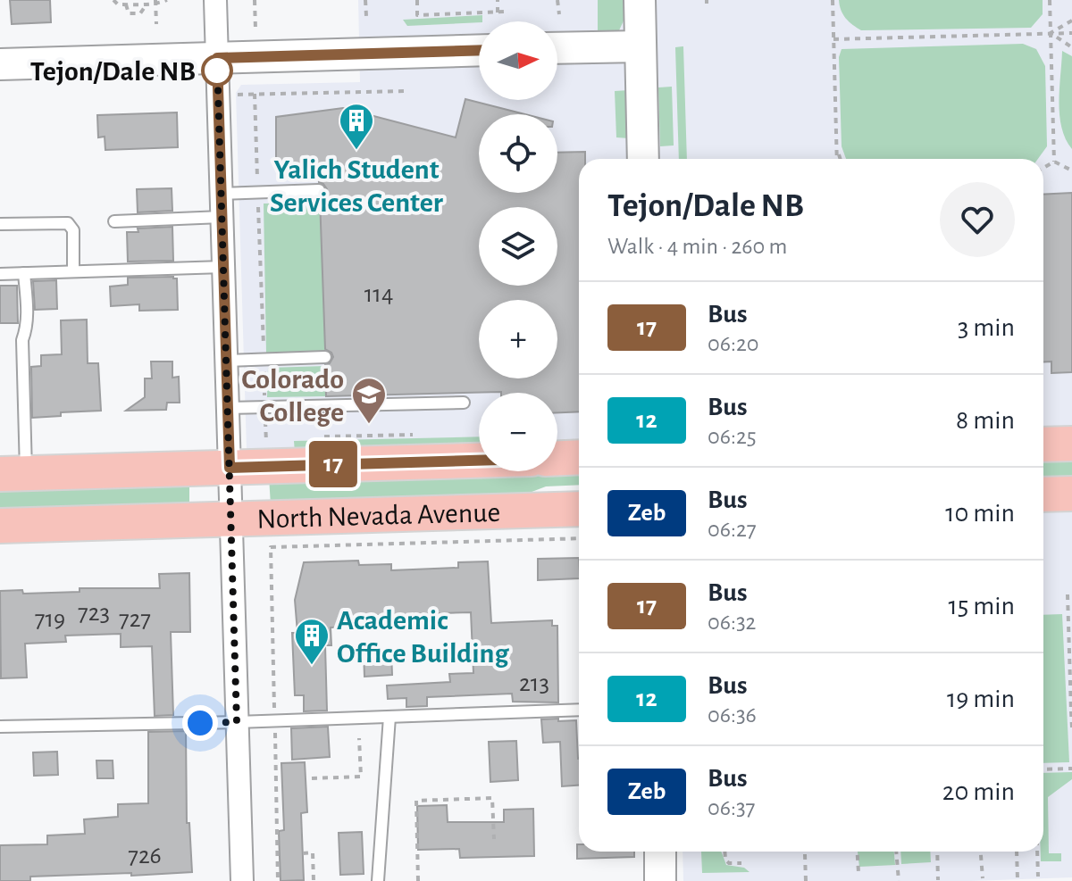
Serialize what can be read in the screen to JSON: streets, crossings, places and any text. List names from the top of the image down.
{
  "streets": {
    "main road": ["North Nevada Avenue"]
  },
  "places": {
    "other": ["Tejon/Dale NB"],
    "building": ["Yalich Student Services Center", "Academic Office Building"],
    "school or university": ["Colorado College"]
  },
  "lines": ["bus line 17"],
  "house_numbers": [
    "114",
    "723",
    "719",
    "727",
    "213",
    "726"
  ],
  "north": "right",
  "page": {
    "on_map": "17",
    "map_buttons": ["+", "−"],
    "heading": ["Tejon/Dale NB", "Walk · 4 min · 260 m"],
    "list": [
      {
        "mark": "17",
        "name": "Bus",
        "note": "06:20",
        "value": "3 min"
      },
      {
        "mark": "12",
        "name": "Bus",
        "note": "06:25",
        "value": "8 min"
      },
      {
        "mark": "Zeb",
        "name": "Bus",
        "note": "06:27",
        "value": "10 min"
      },
      {
        "mark": "17",
        "name": "Bus",
        "note": "06:32",
        "value": "15 min"
      },
      {
        "mark": "12",
        "name": "Bus",
        "note": "06:36",
        "value": "19 min"
      },
      {
        "mark": "Zeb",
        "name": "Bus",
        "note": "06:37",
        "value": "20 min"
      }
    ]
  }
}
